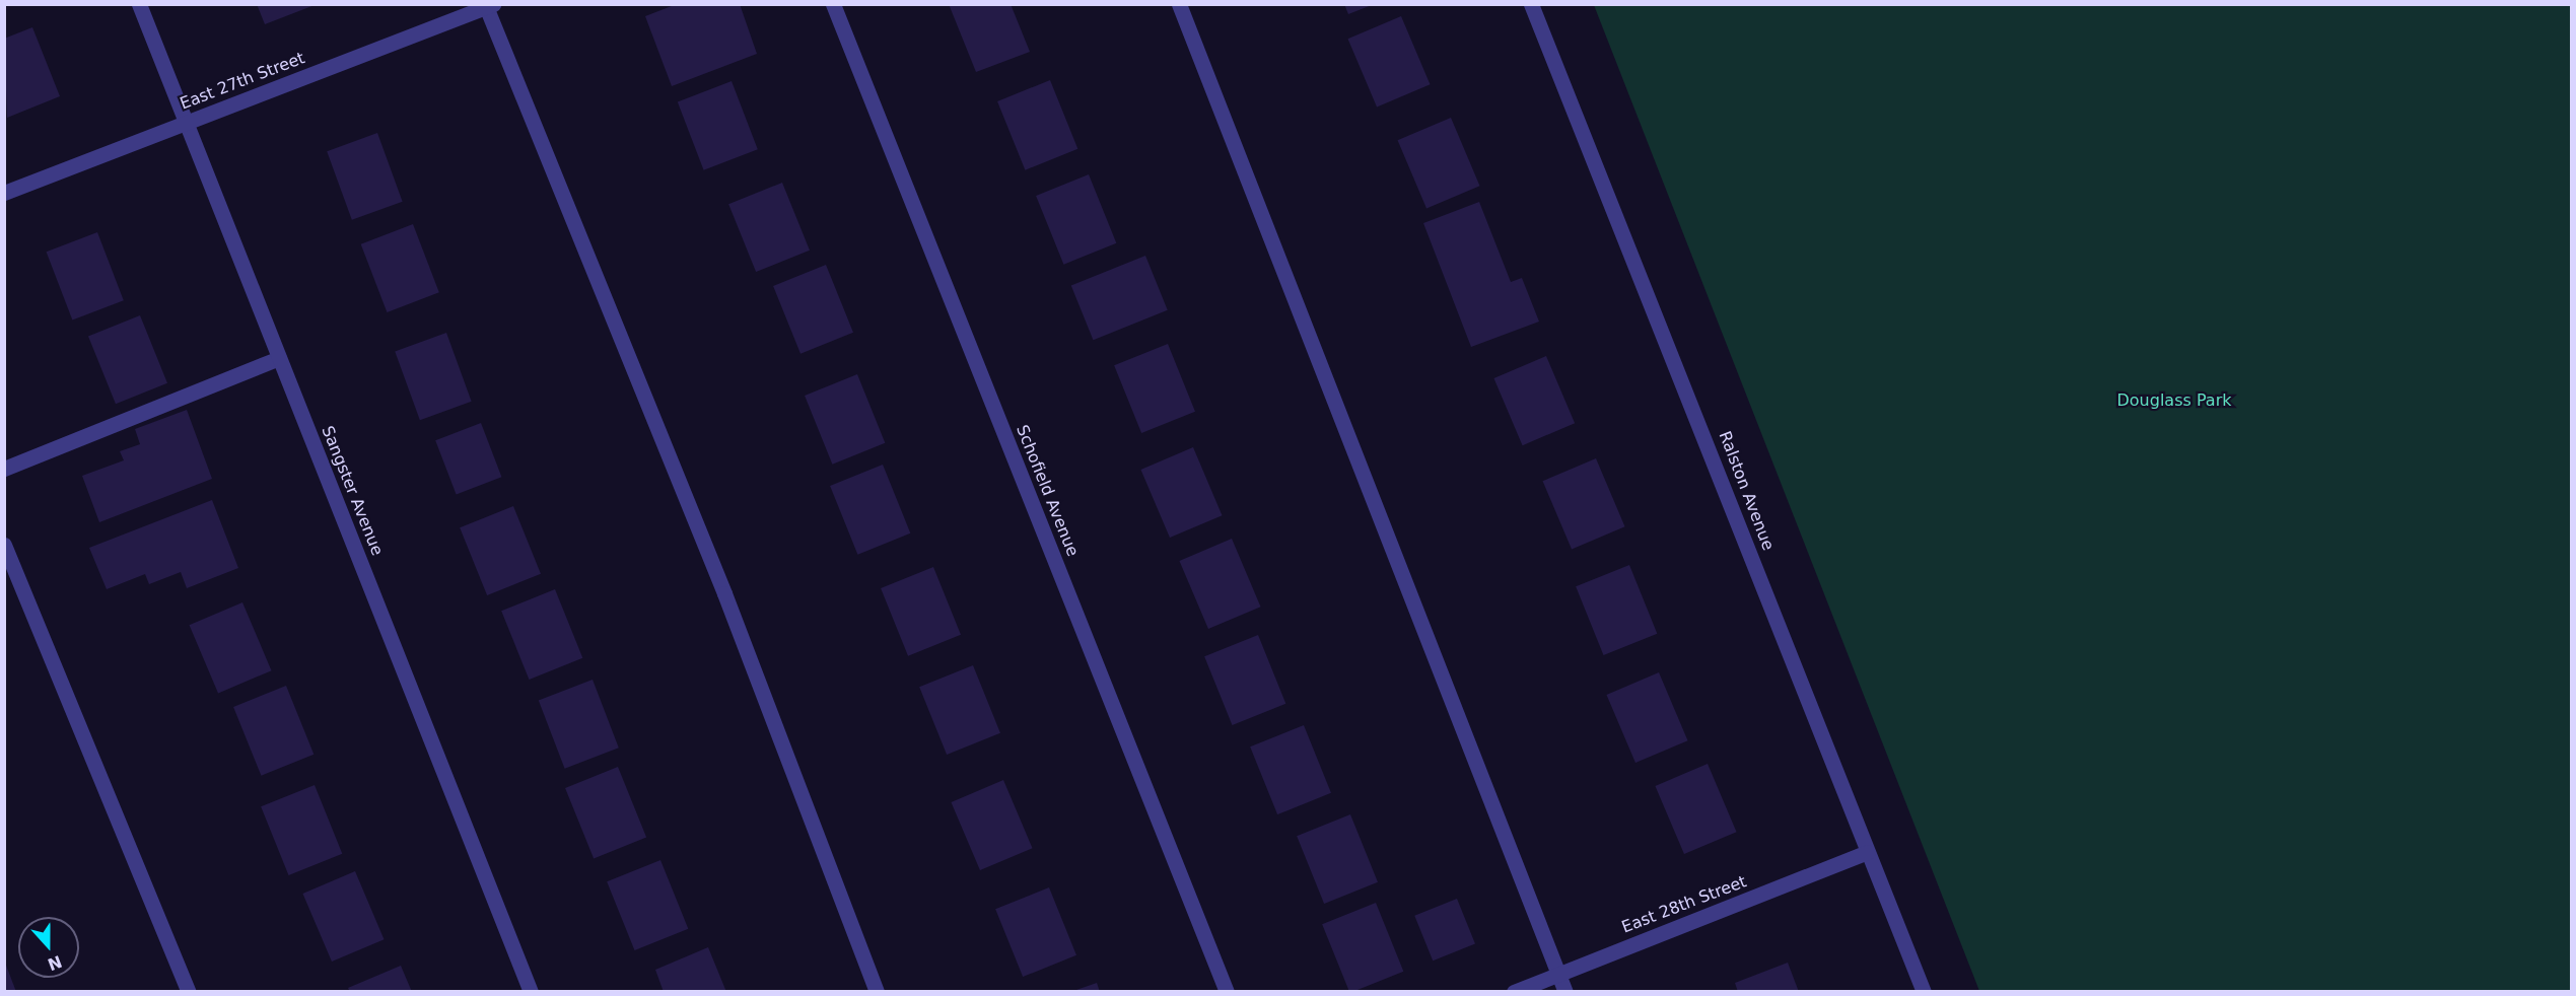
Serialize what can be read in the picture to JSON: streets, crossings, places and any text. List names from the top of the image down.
{
  "streets": {
    "street": [
      "East 27th Street",
      "Sangster Avenue",
      "Schofield Avenue",
      "Ralston Avenue",
      "East 28th Street"
    ]
  },
  "crossings": [
    ["East 27th Street", "Sangster Avenue"],
    ["Ralston Avenue", "East 28th Street"]
  ],
  "parks": ["Douglass Park"],
  "north": "bottom"
}
